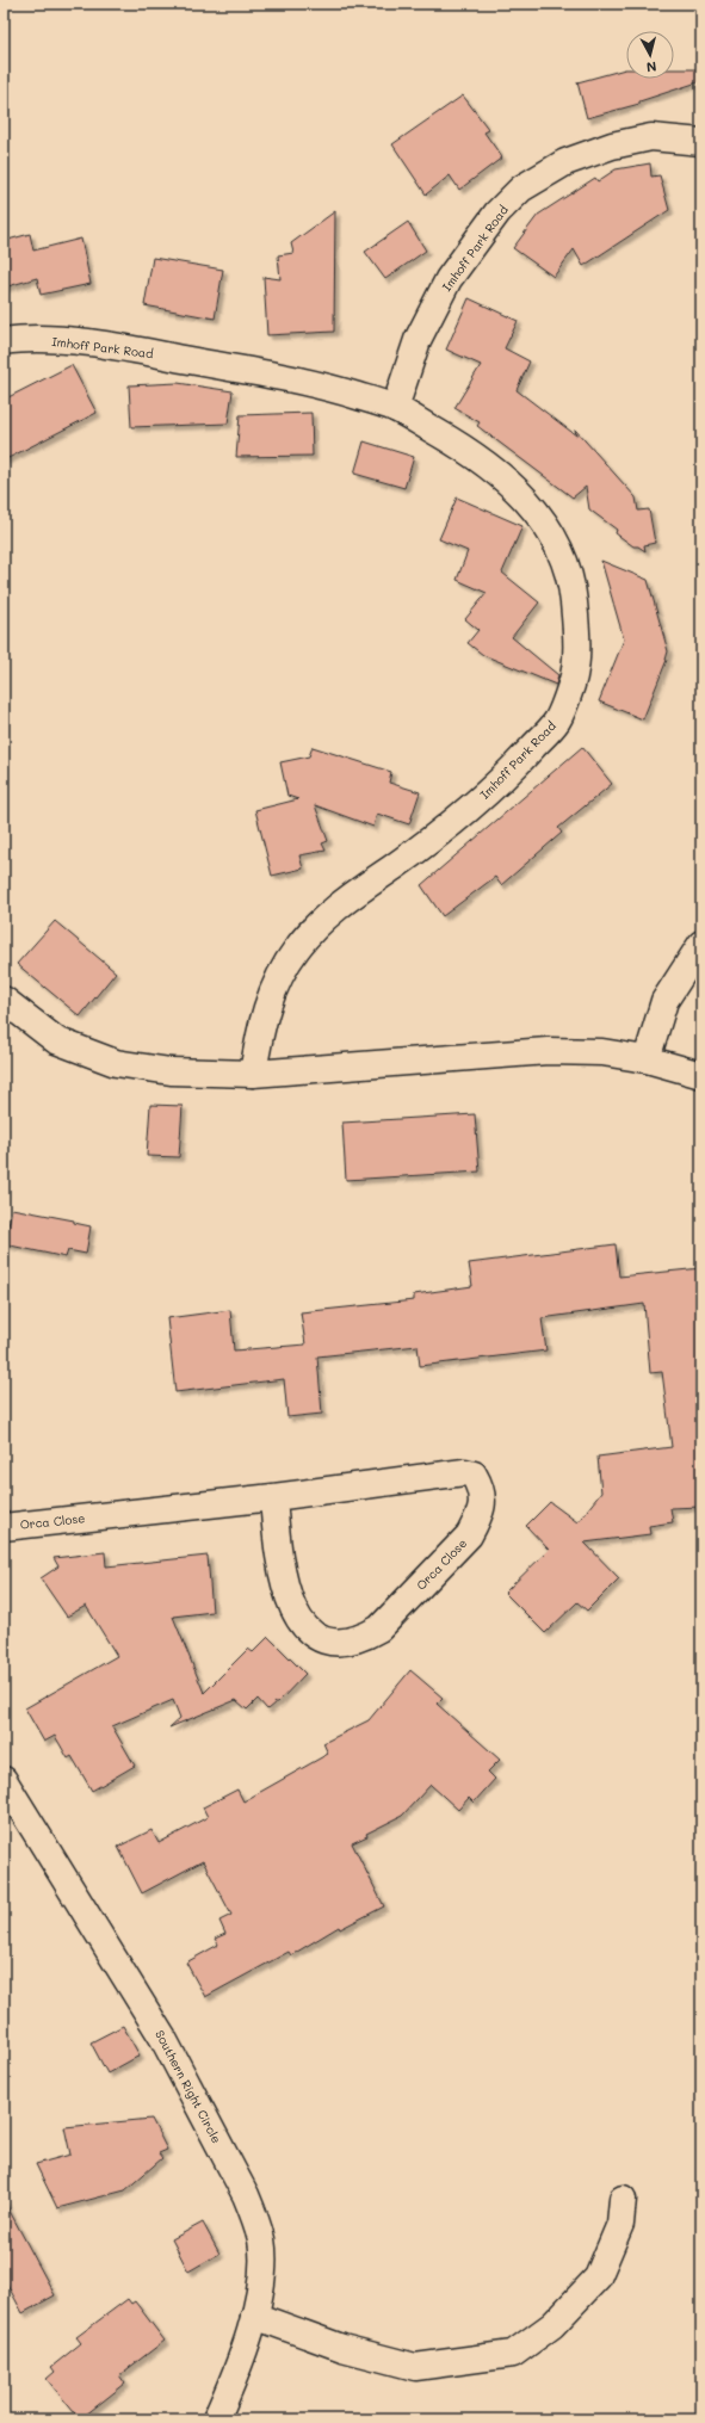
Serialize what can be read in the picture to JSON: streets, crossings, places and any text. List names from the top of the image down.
{
  "streets": {
    "street": ["Imhoff Park Road", "Orca Close", "Southern Right Circle"]
  },
  "north": "bottom"
}
